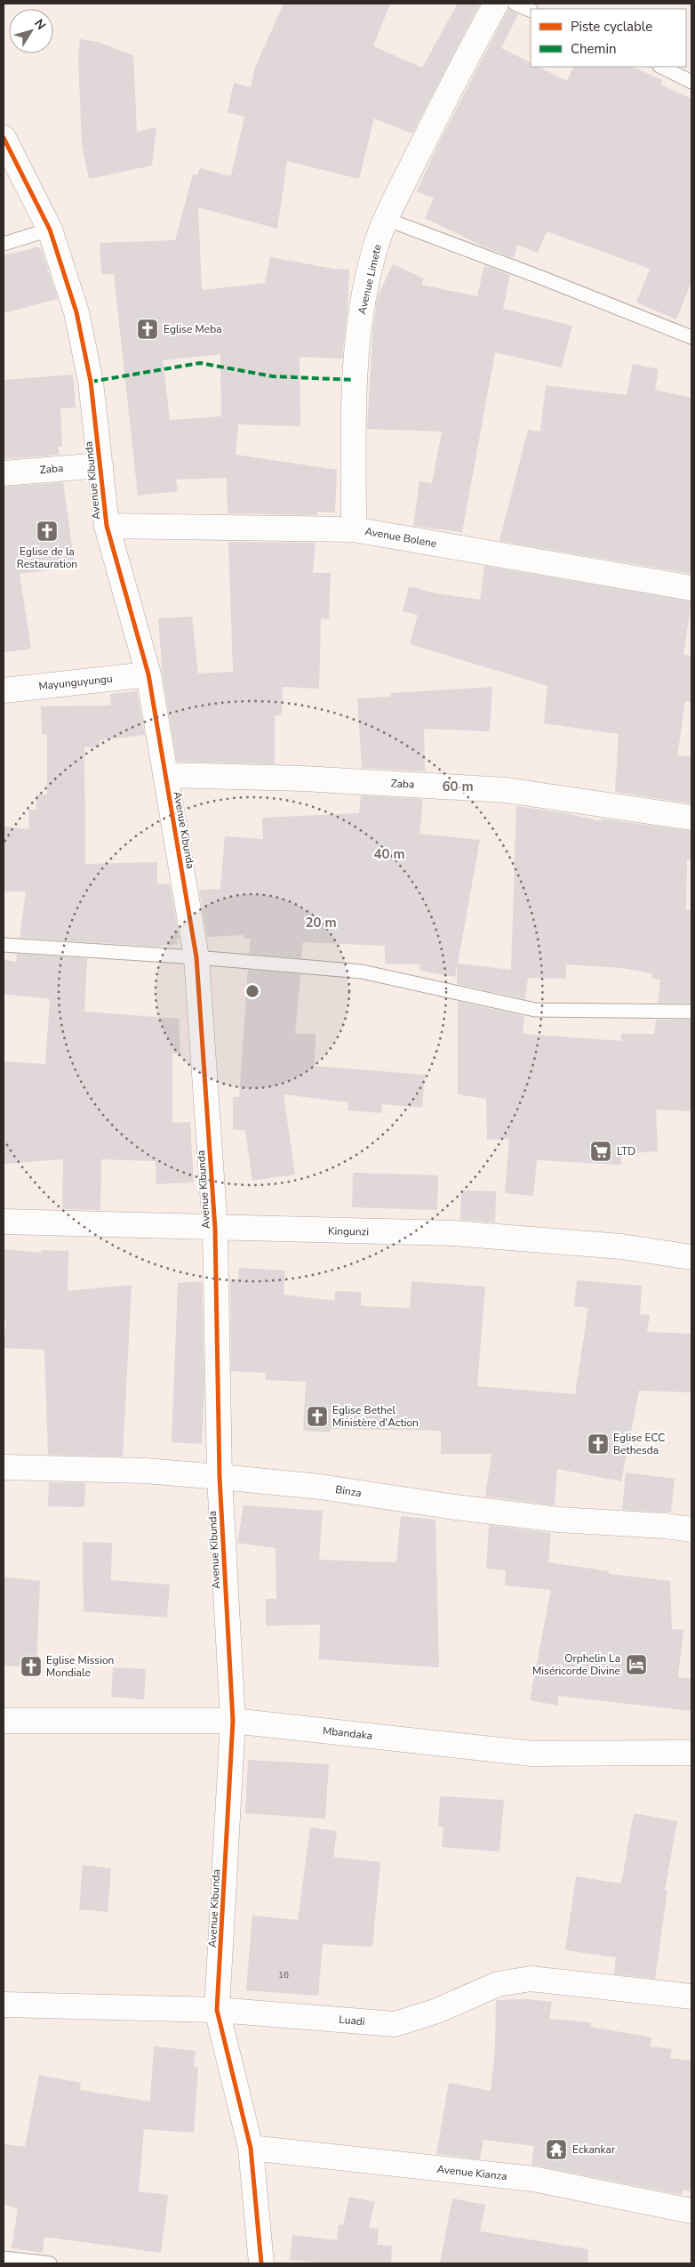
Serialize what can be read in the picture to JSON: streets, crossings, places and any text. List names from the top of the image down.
{
  "streets": {
    "street": [
      "Avenue Limete",
      "Zaba",
      "Avenue Kibunda",
      "Avenue Bolene",
      "Mayunguyungu",
      "Kingunzi",
      "Binza",
      "Mbandaka",
      "Luadi",
      "Avenue Kianza"
    ]
  },
  "crossings": [
    ["Avenue Limete", "Avenue Bolene"],
    ["Zaba", "Avenue Kibunda"],
    ["Avenue Kibunda", "Avenue Bolene"],
    ["Avenue Kibunda", "Mayunguyungu"],
    ["Avenue Kibunda", "Kingunzi"],
    ["Avenue Kibunda", "Binza"],
    ["Avenue Kibunda", "Mbandaka"],
    ["Avenue Kibunda", "Luadi"],
    ["Avenue Kibunda", "Avenue Kianza"]
  ],
  "places": {
    "church": [
      "Eglise Meba",
      "Eglise de la Restauration",
      "Eglise Bethel Ministère d'Action",
      "Eglise ECC Bethesda",
      "Eglise Mission Mondiale"
    ],
    "supermarket": ["LTD"],
    "hotel": ["Orphelin La Miséricorde Divine"],
    "temple": ["Eckankar"]
  },
  "house_numbers": ["16"],
  "legend": ["Piste cyclable", "Chemin"],
  "north": "top right",
  "rings": ["60 m", "40 m", "20 m"]
}
